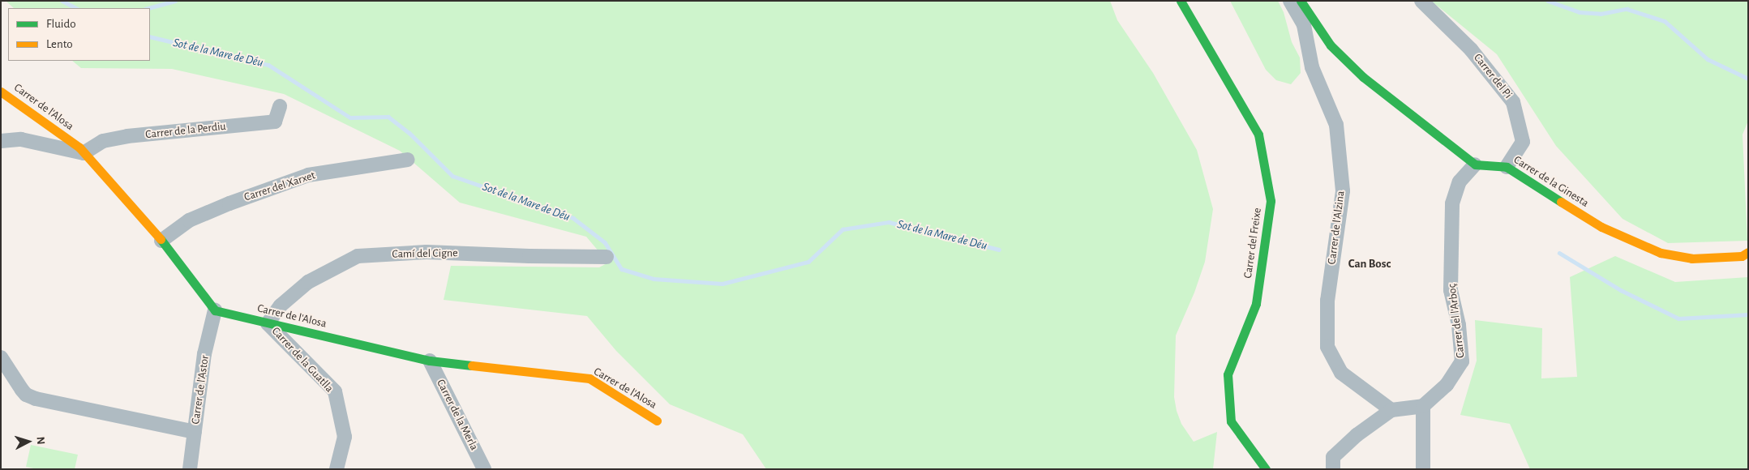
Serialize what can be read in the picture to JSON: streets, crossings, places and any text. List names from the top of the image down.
{
  "streets": {
    "street": [
      "Carrer del Pi",
      "Carrer de l'Alosa",
      "Carrer de la Perdiu",
      "Carrer de la Ginesta",
      "Carrer del Xarxet",
      "Carrer de l'Alzina",
      "Carrer del Freixe",
      "Camí del Cigne",
      "Carrer del l'Arboç",
      "Carrer de la Guatlla",
      "Carrer de l'Astor",
      "Carrer de la Merla"
    ]
  },
  "crossings": [
    ["Carrer del Pi", "Carrer de la Ginesta"],
    ["Carrer de l'Alosa", "Carrer de la Perdiu"],
    ["Carrer de l'Alosa", "Carrer del Xarxet"],
    ["Carrer de l'Alosa", "Camí del Cigne"],
    ["Carrer de l'Alosa", "Carrer de la Guatlla"],
    ["Carrer de l'Alosa", "Carrer de l'Astor"],
    ["Carrer de l'Alosa", "Carrer de la Merla"],
    ["Carrer de la Ginesta", "Carrer del l'Arboç"],
    ["Camí del Cigne", "Carrer de la Guatlla"]
  ],
  "districts": ["Can Bosc"],
  "water": ["Sot de la Mare de Déu"],
  "legend": ["Fluido", "Lento"],
  "north": "right"
}
